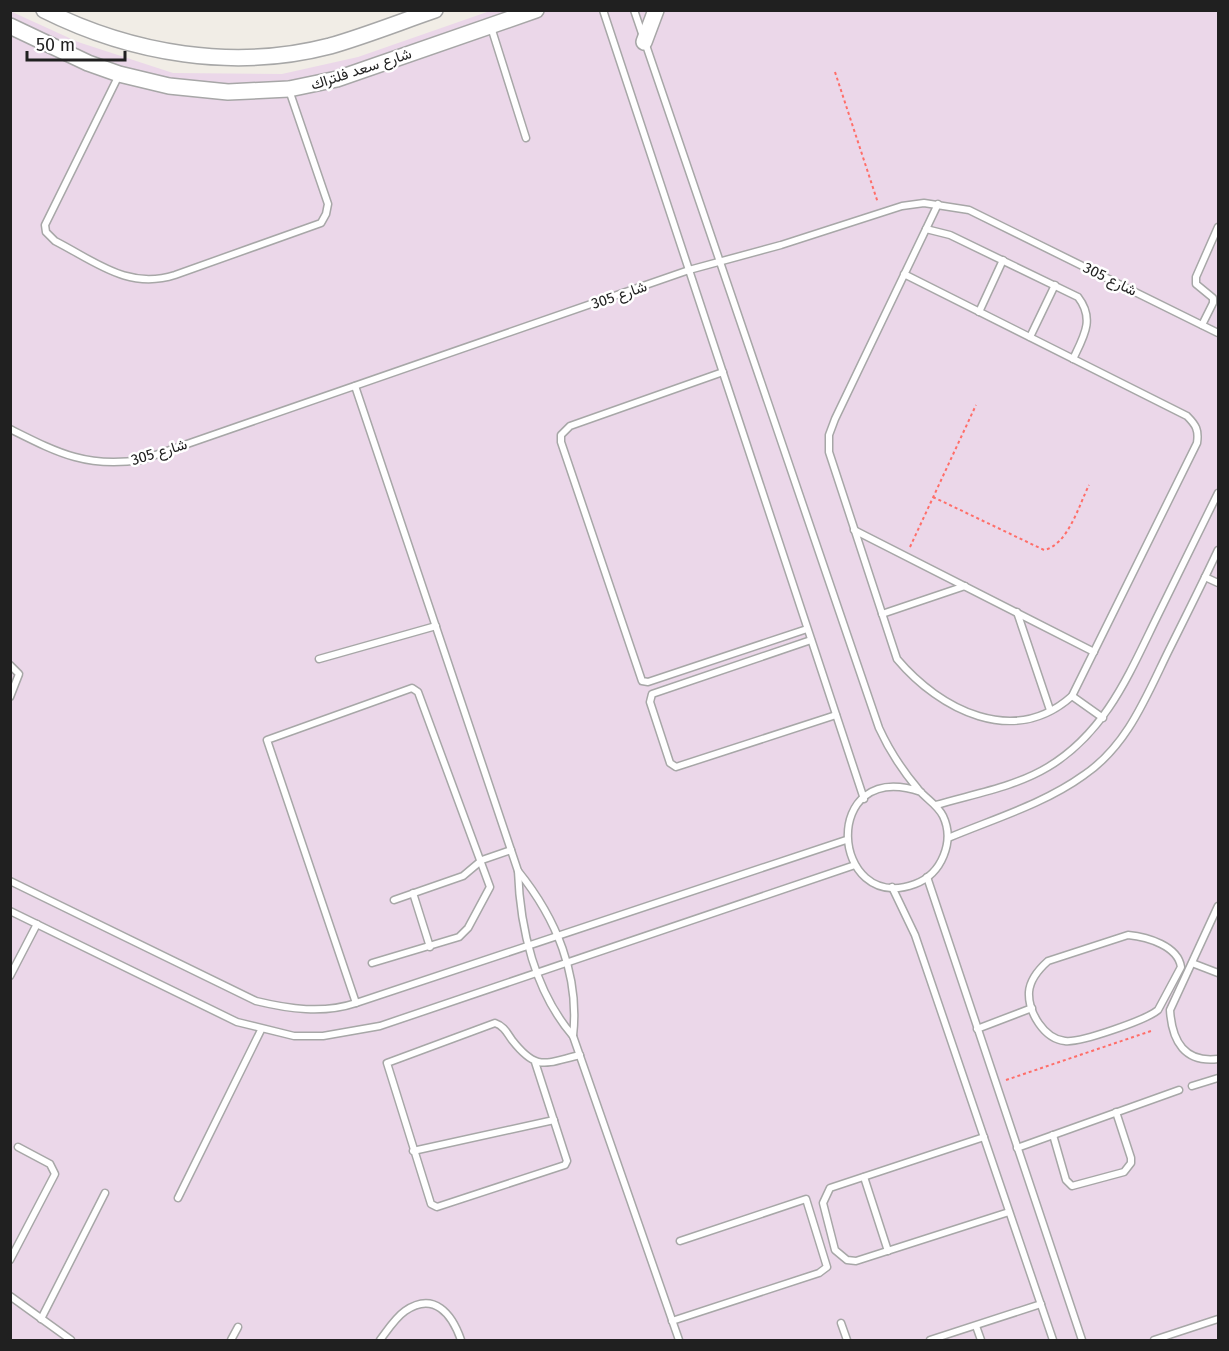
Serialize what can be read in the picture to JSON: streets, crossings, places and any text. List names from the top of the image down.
{
  "streets": {
    "street": ["شارع سعد فلتراك"],
    "lane": ["شارع 305"]
  },
  "scale_bar": "50 m"
}
